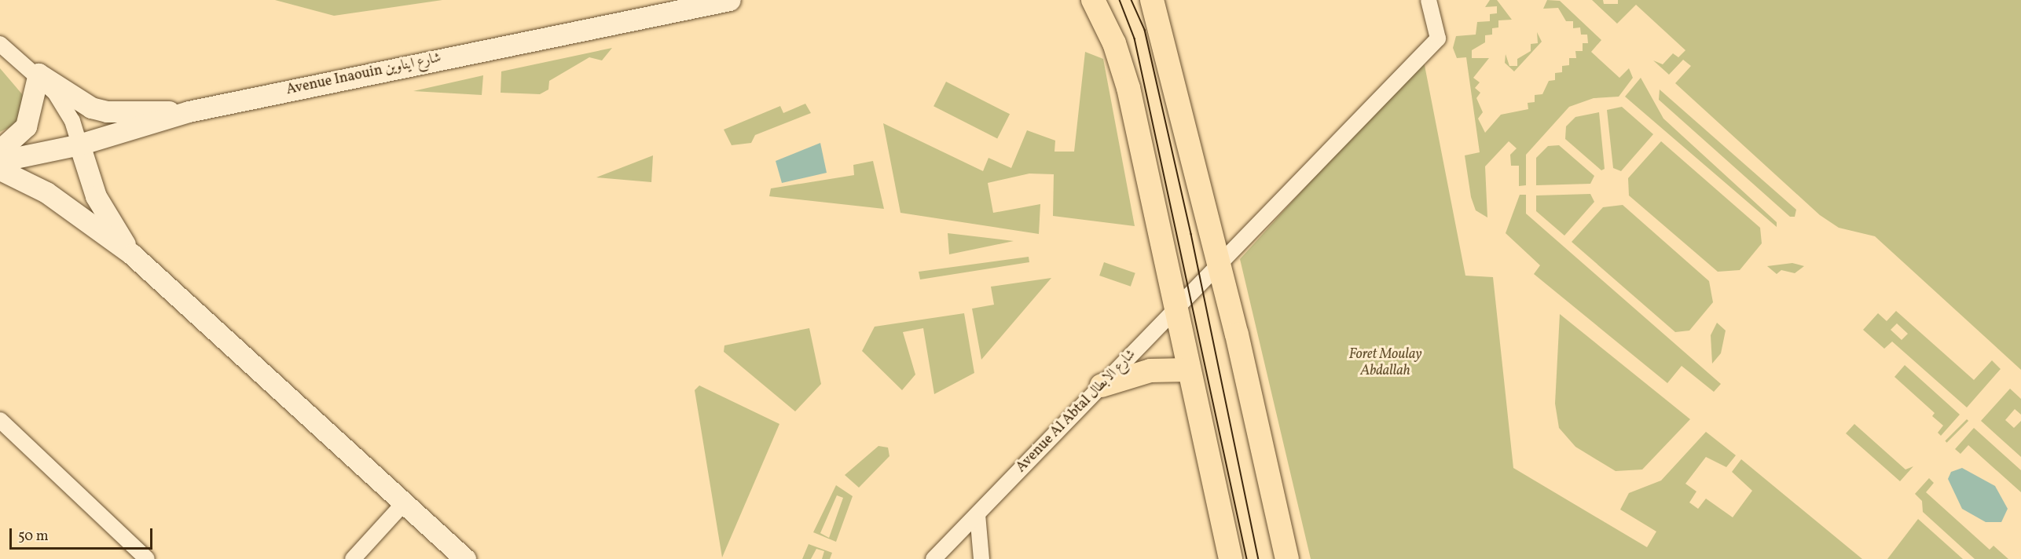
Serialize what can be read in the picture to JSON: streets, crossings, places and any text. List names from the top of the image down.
{
  "streets": {
    "main road": ["Avenue Inaouin شارع ايناوين"],
    "street": ["Avenue Al Abtal شارع الابطال"]
  },
  "parks": ["Foret Moulay Abdallah"],
  "scale_bar": "50 m"
}
